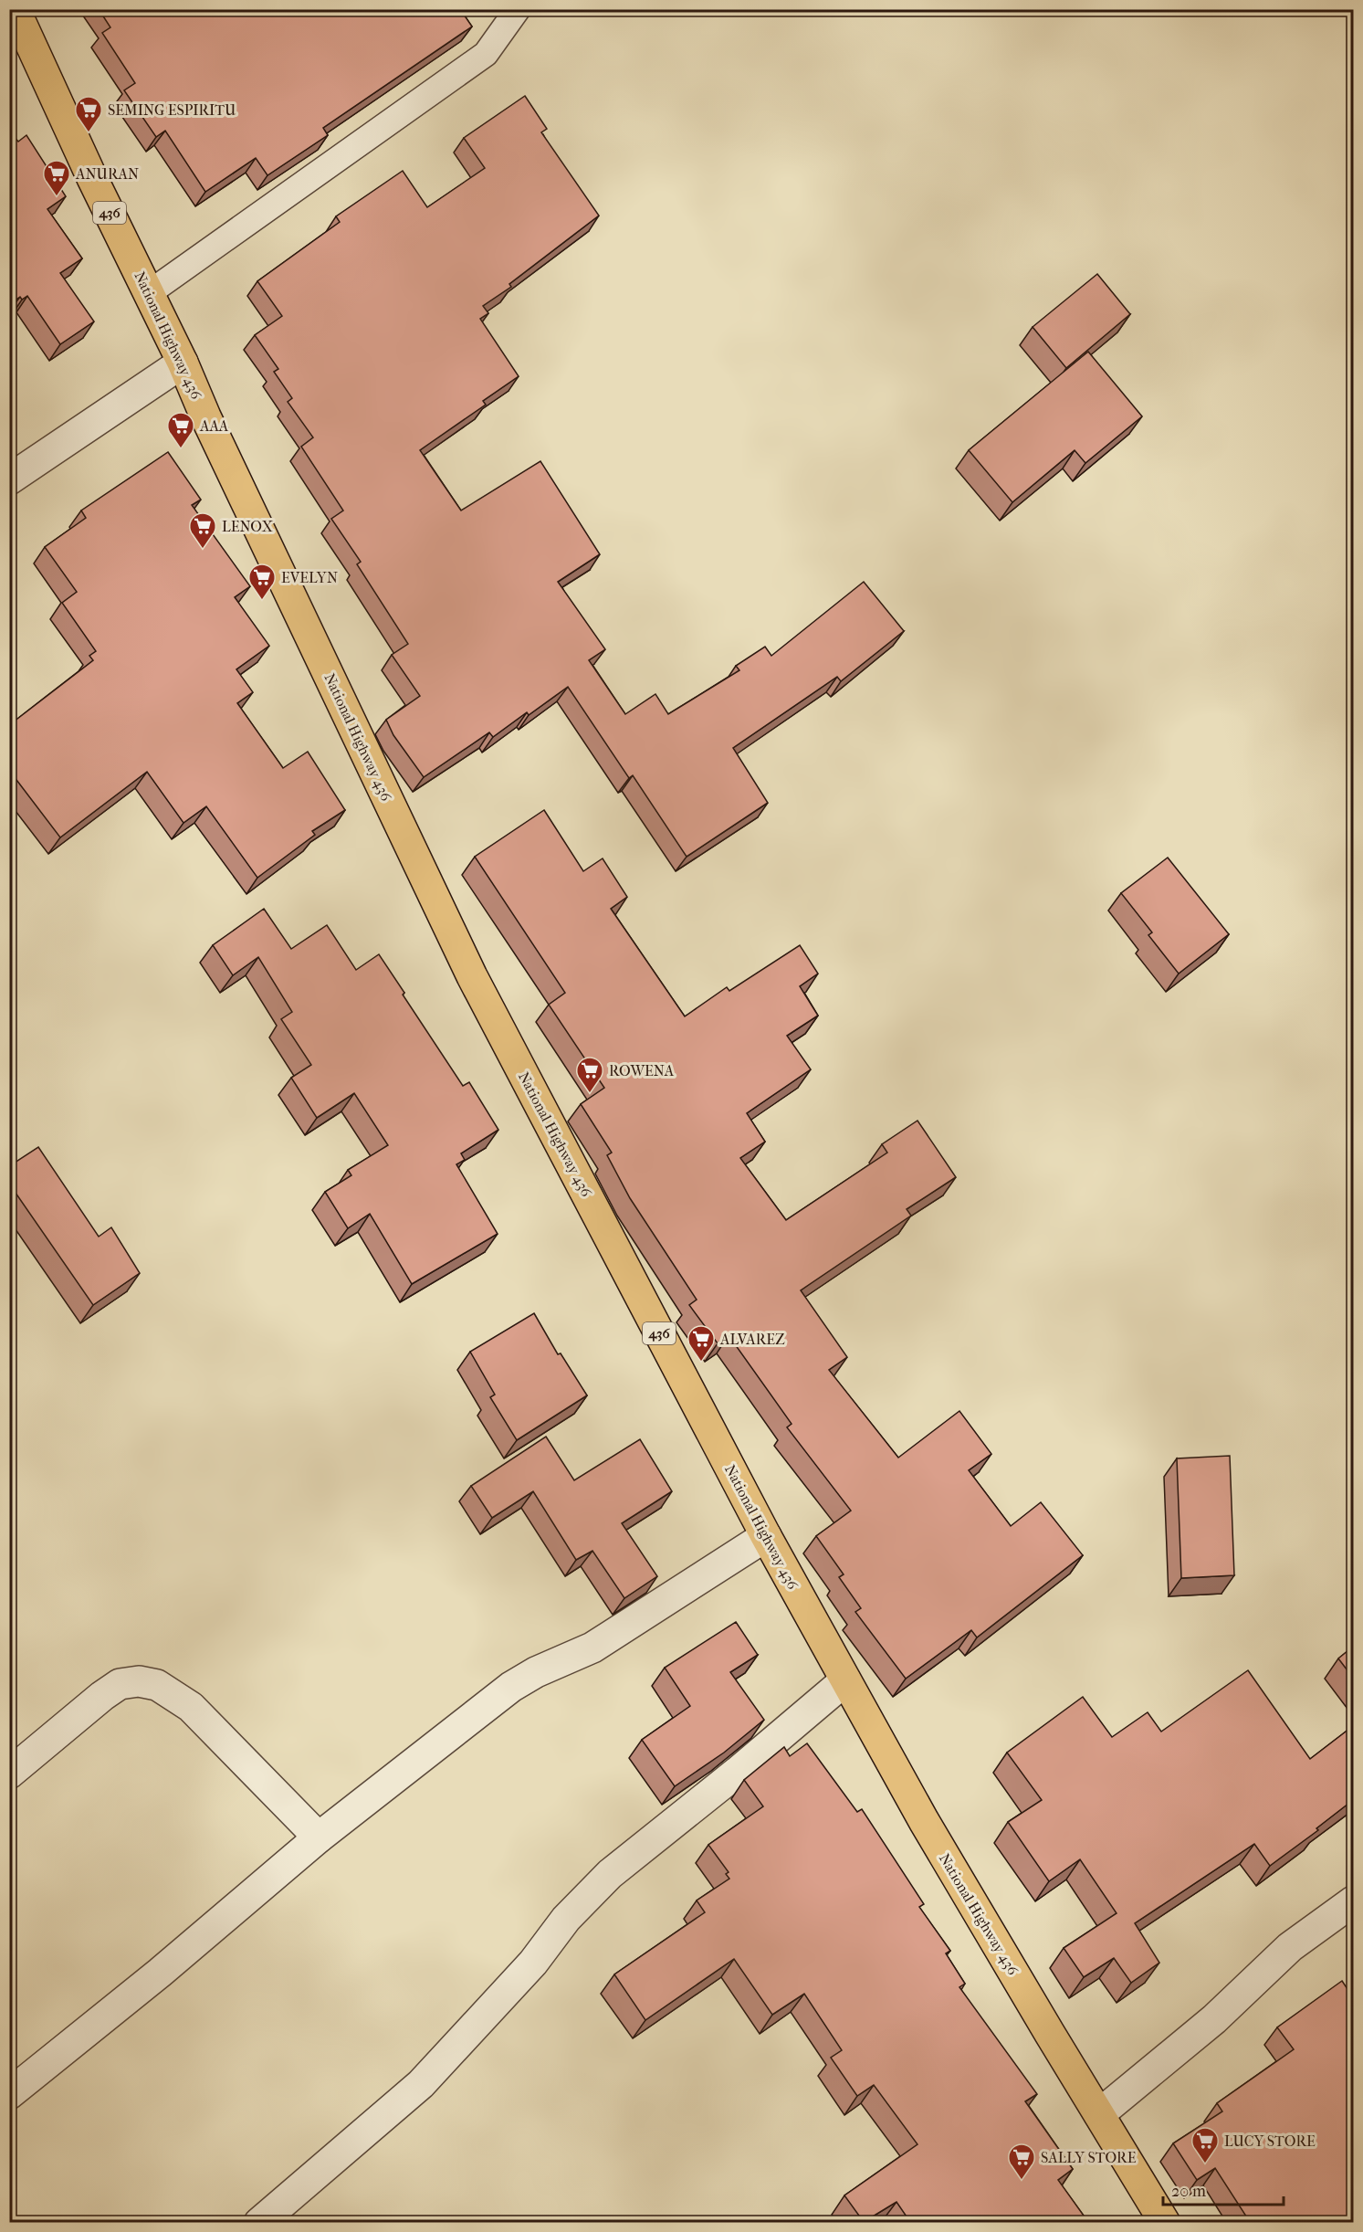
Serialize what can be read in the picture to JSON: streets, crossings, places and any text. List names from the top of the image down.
{
  "streets": {
    "main road": ["436", "National Highway 436"]
  },
  "places": {
    "supermarket": [
      "SEMING ESPIRITU",
      "ANURAN",
      "AAA",
      "LENOX",
      "EVELYN",
      "ROWENA",
      "ALVAREZ",
      "LUCY STORE",
      "SALLY STORE"
    ]
  },
  "scale_bar": "20 m"
}
